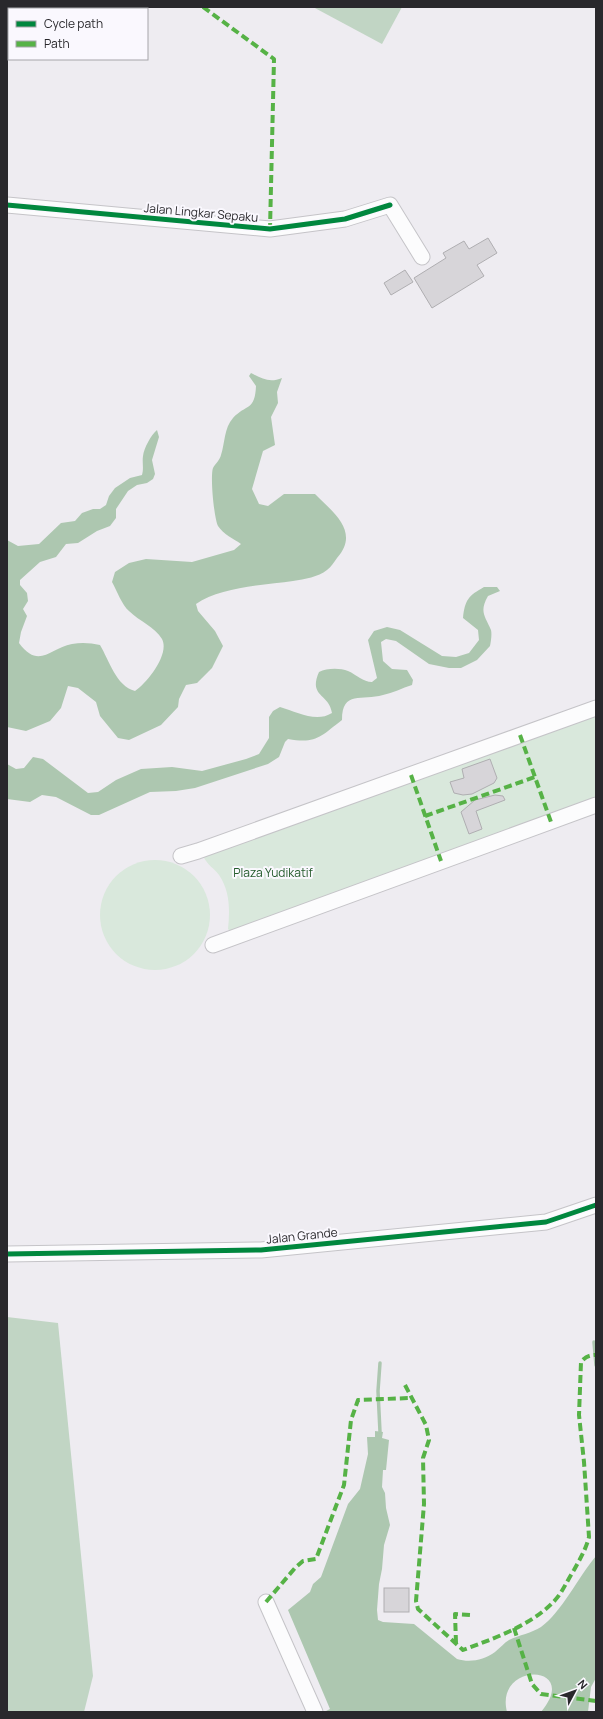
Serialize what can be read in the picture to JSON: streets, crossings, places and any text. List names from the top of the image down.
{
  "streets": {
    "street": ["Jalan Lingkar Sepaku", "Jalan Grande"]
  },
  "parks": ["Plaza Yudikatif"],
  "legend": ["Cycle path", "Path"],
  "north": "top right"
}
